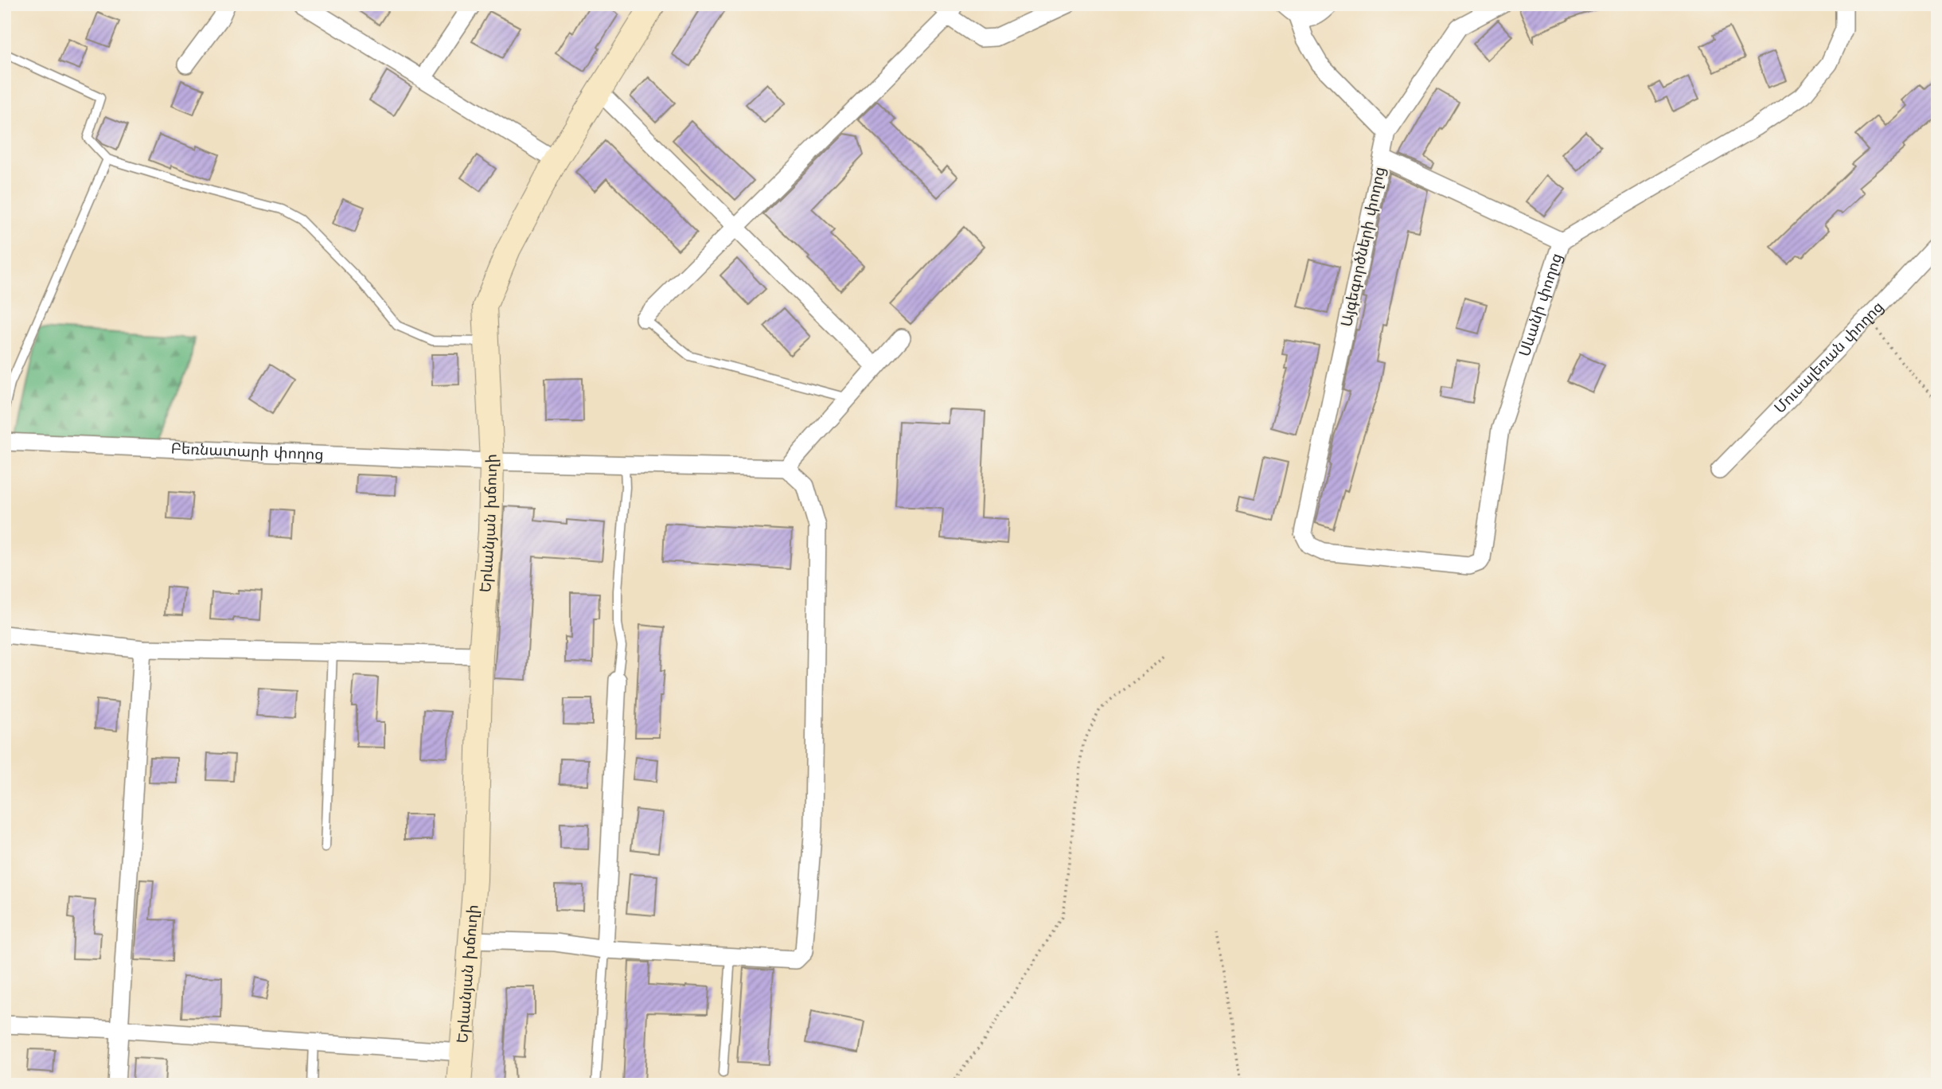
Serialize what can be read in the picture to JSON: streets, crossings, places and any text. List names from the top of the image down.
{
  "streets": {
    "main road": ["Երևանյան խճուղի"],
    "street": [
      "Այգեգործների փողոց",
      "Սևանի փողոց",
      "Մուսալեռան փողոց",
      "Բեռնատարի փողոց"
    ]
  },
  "crossings": [
    ["Այգեգործների փողոց", "Սևանի փողոց"],
    ["Բեռնատարի փողոց", "Երևանյան խճուղի"]
  ]
}
